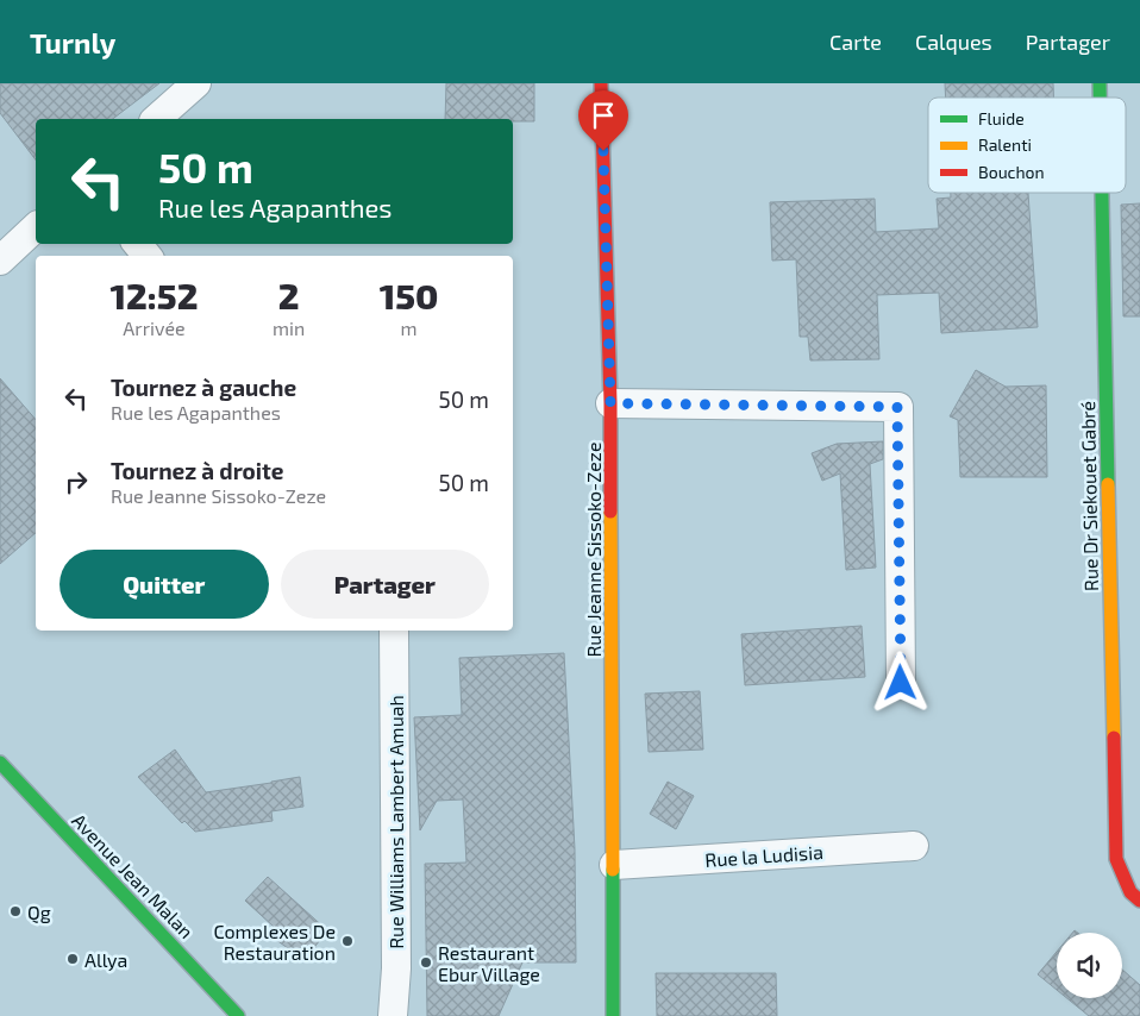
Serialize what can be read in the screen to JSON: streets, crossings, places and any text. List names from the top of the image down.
{
  "streets": {
    "street": [
      "Rue Dr Siekouet Gabré",
      "Rue Jeanne Sissoko-Zeze",
      "Rue Williams Lambert Amuah",
      "Rue la Ludisia",
      "Avenue Jean Malan"
    ]
  },
  "crossings": [
    ["Rue Jeanne Sissoko-Zeze", "Rue la Ludisia"]
  ],
  "places": [
    "Qg",
    "Complexes De Restauration",
    "Allya",
    "Restaurant Ebur Village"
  ],
  "legend": ["Fluide", "Ralenti", "Bouchon"],
  "page": {
    "header": "Turnly",
    "nav": ["Carte", "Calques", "Partager"],
    "turn": ["50 m", "Rue les Agapanthes"],
    "eta": [
      "12:52",
      "Arrivée",
      "2",
      "min",
      "150",
      "m"
    ],
    "list": [
      {
        "name": "Tournez à gauche",
        "note": "Rue les Agapanthes",
        "value": "50 m"
      },
      {
        "name": "Tournez à droite",
        "note": "Rue Jeanne Sissoko-Zeze",
        "value": "50 m"
      }
    ],
    "buttons": ["Quitter", "Partager"]
  }
}
